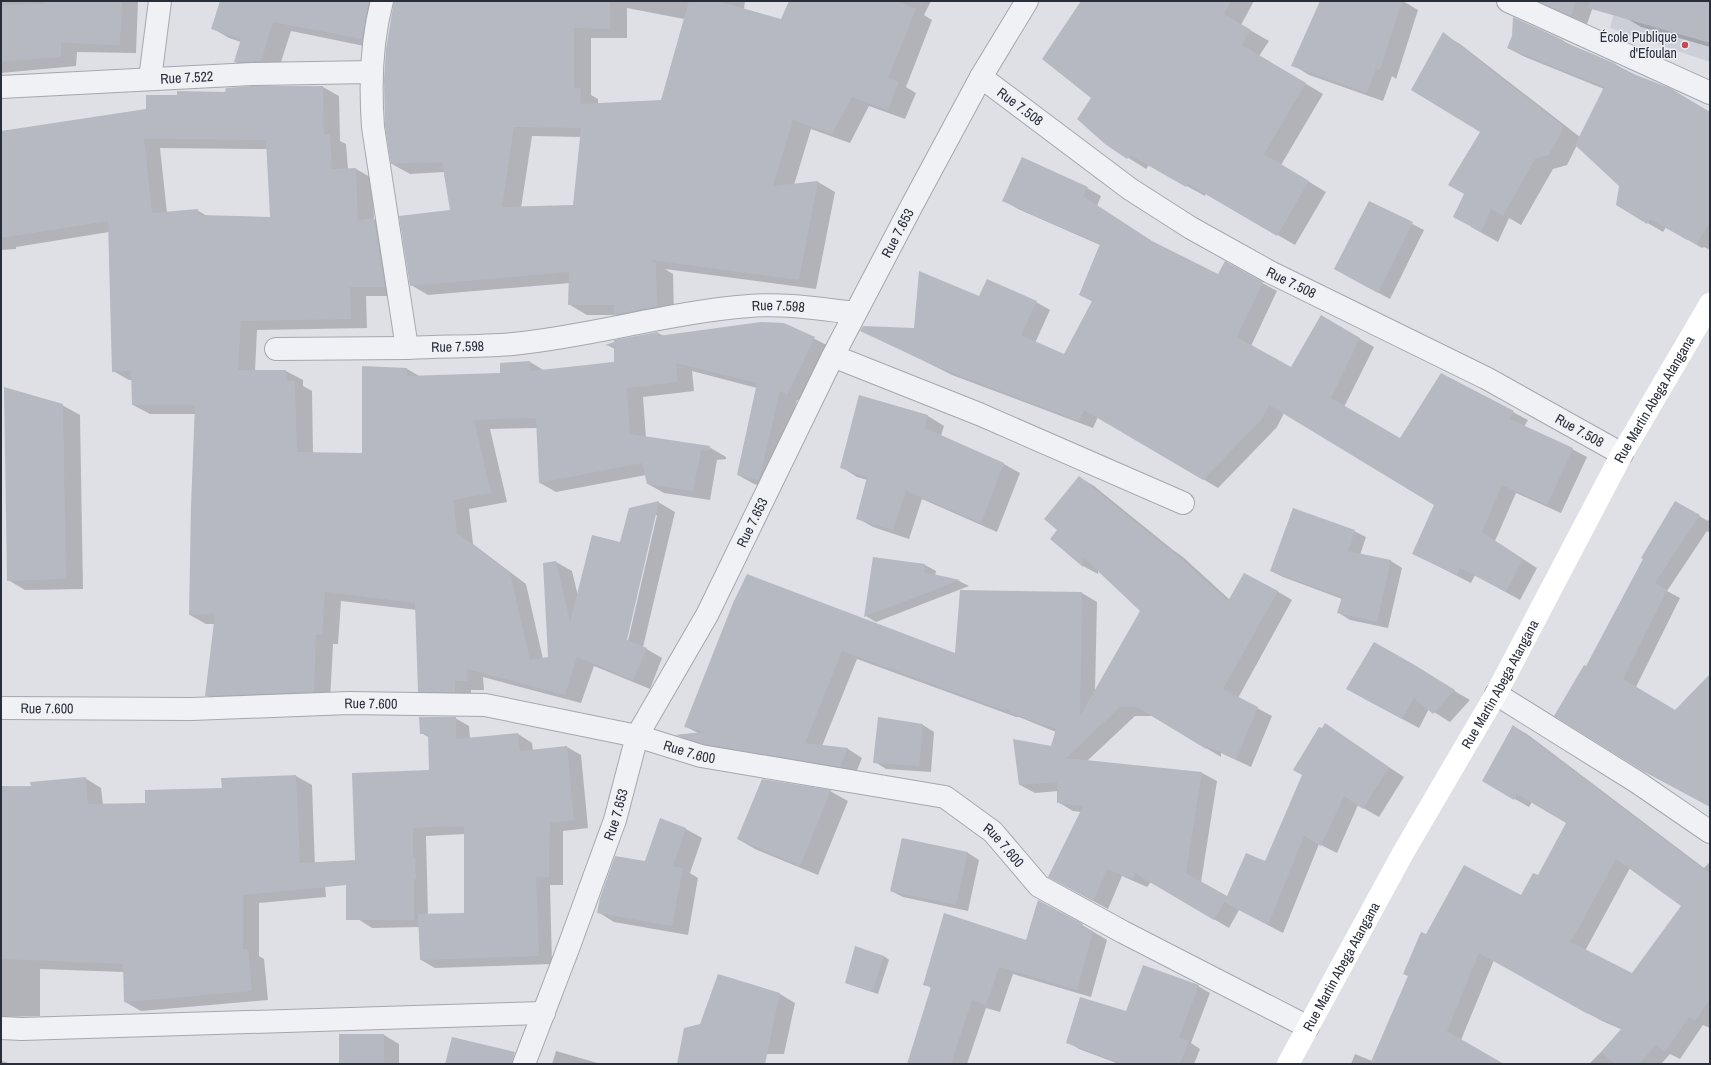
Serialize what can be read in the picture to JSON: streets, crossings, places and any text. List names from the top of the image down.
{
  "streets": {
    "main road": ["Rue Martin Abega Atangana"],
    "street": [
      "Rue 7.522",
      "Rue 7.508",
      "Rue 7.653",
      "Rue 7.598",
      "Rue 7.600"
    ]
  },
  "crossings": [
    ["Rue 7.508", "Rue 7.653"],
    ["Rue 7.508", "Rue Martin Abega Atangana"],
    ["Rue 7.653", "Rue 7.598"],
    ["Rue 7.653", "Rue 7.600"],
    ["Rue Martin Abega Atangana", "Rue 7.600"]
  ],
  "places": ["École Publique d'Efoulan"]
}
